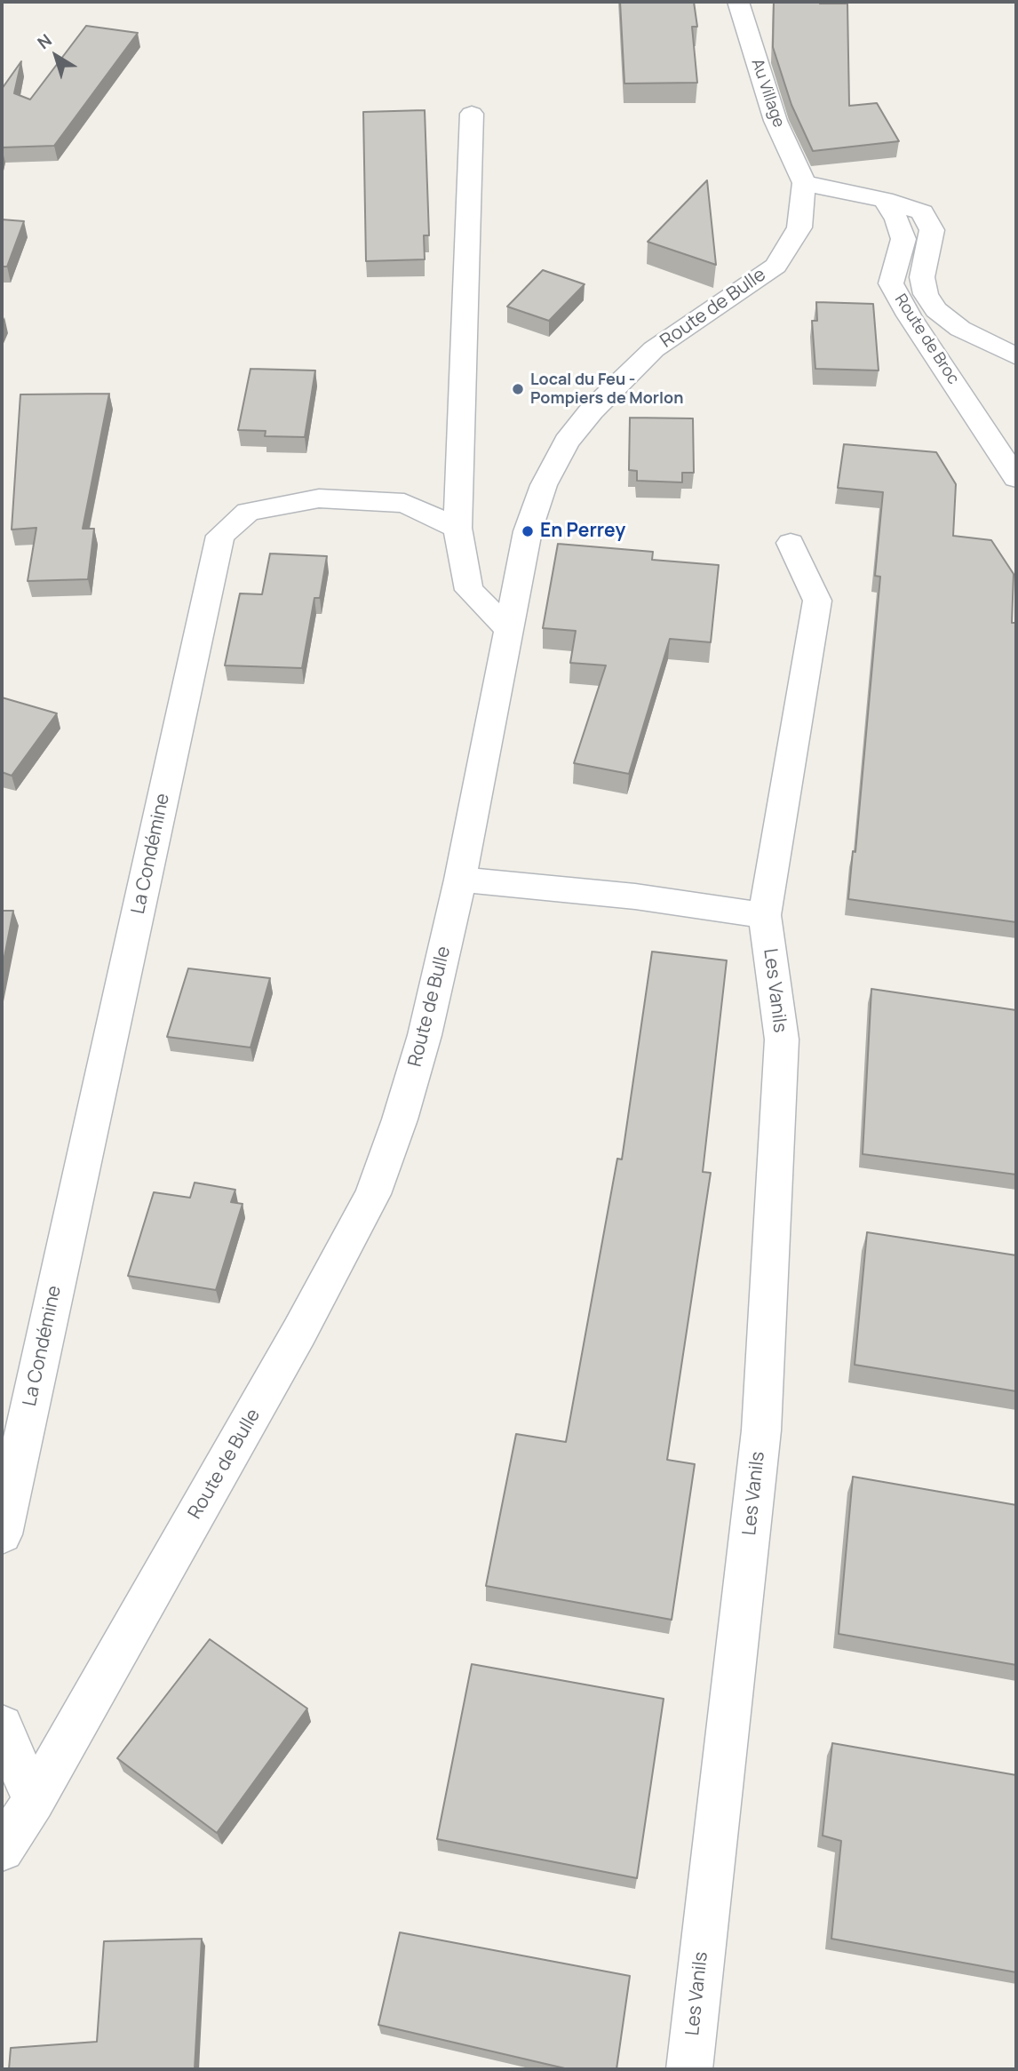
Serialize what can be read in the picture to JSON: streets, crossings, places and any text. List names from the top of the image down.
{
  "streets": {
    "street": [
      "Au Village",
      "Route de Bulle",
      "Route de Broc",
      "La Condémine",
      "Les Vanils"
    ]
  },
  "crossings": [
    ["Au Village", "Route de Bulle"]
  ],
  "places": ["Local du Feu - Pompiers de Morlon", "En Perrey"],
  "north": "top left"
}
